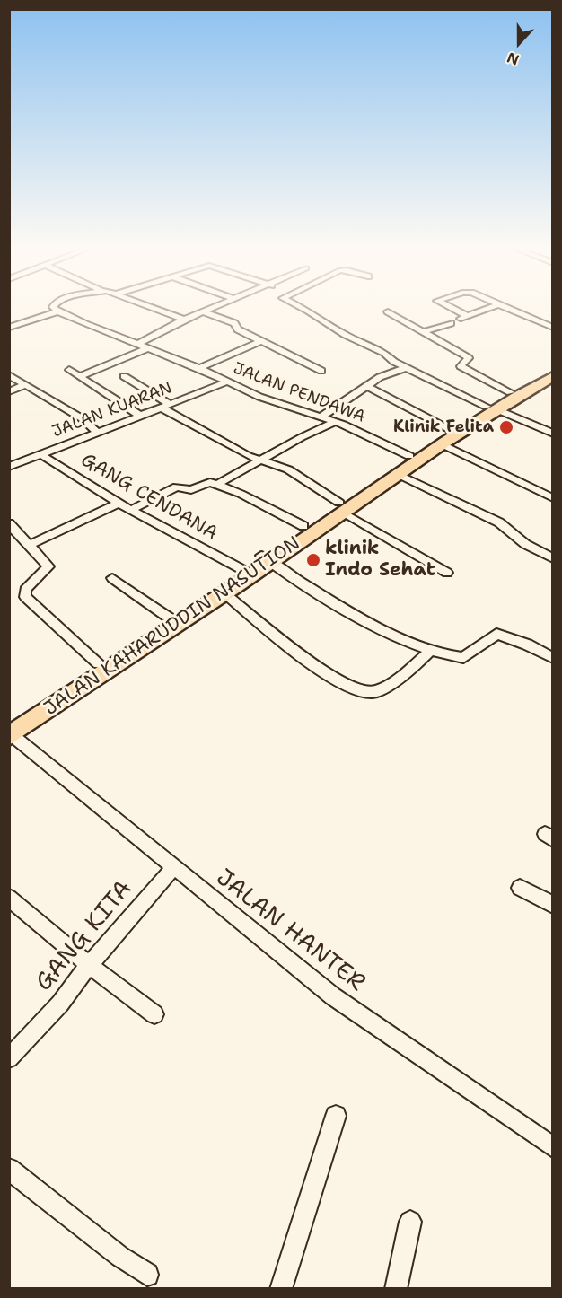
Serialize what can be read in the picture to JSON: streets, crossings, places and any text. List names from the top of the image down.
{
  "streets": {
    "highway": ["JALAN KAHARUDDIN NASUTION"],
    "street": [
      "JALAN PENDAWA",
      "JALAN KUARAN",
      "GANG CENDANA",
      "JALAN HANTER",
      "GANG KITA"
    ]
  },
  "crossings": [
    ["JALAN PENDAWA", "JALAN KUARAN"],
    ["JALAN PENDAWA", "JALAN KAHARUDDIN NASUTION"],
    ["JALAN KUARAN", "GANG CENDANA"],
    ["GANG CENDANA", "JALAN KAHARUDDIN NASUTION"],
    ["JALAN KAHARUDDIN NASUTION", "JALAN HANTER"],
    ["JALAN HANTER", "GANG KITA"]
  ],
  "places": ["Klinik Felita", "klinik Indo Sehat"],
  "north": "bottom"
}
